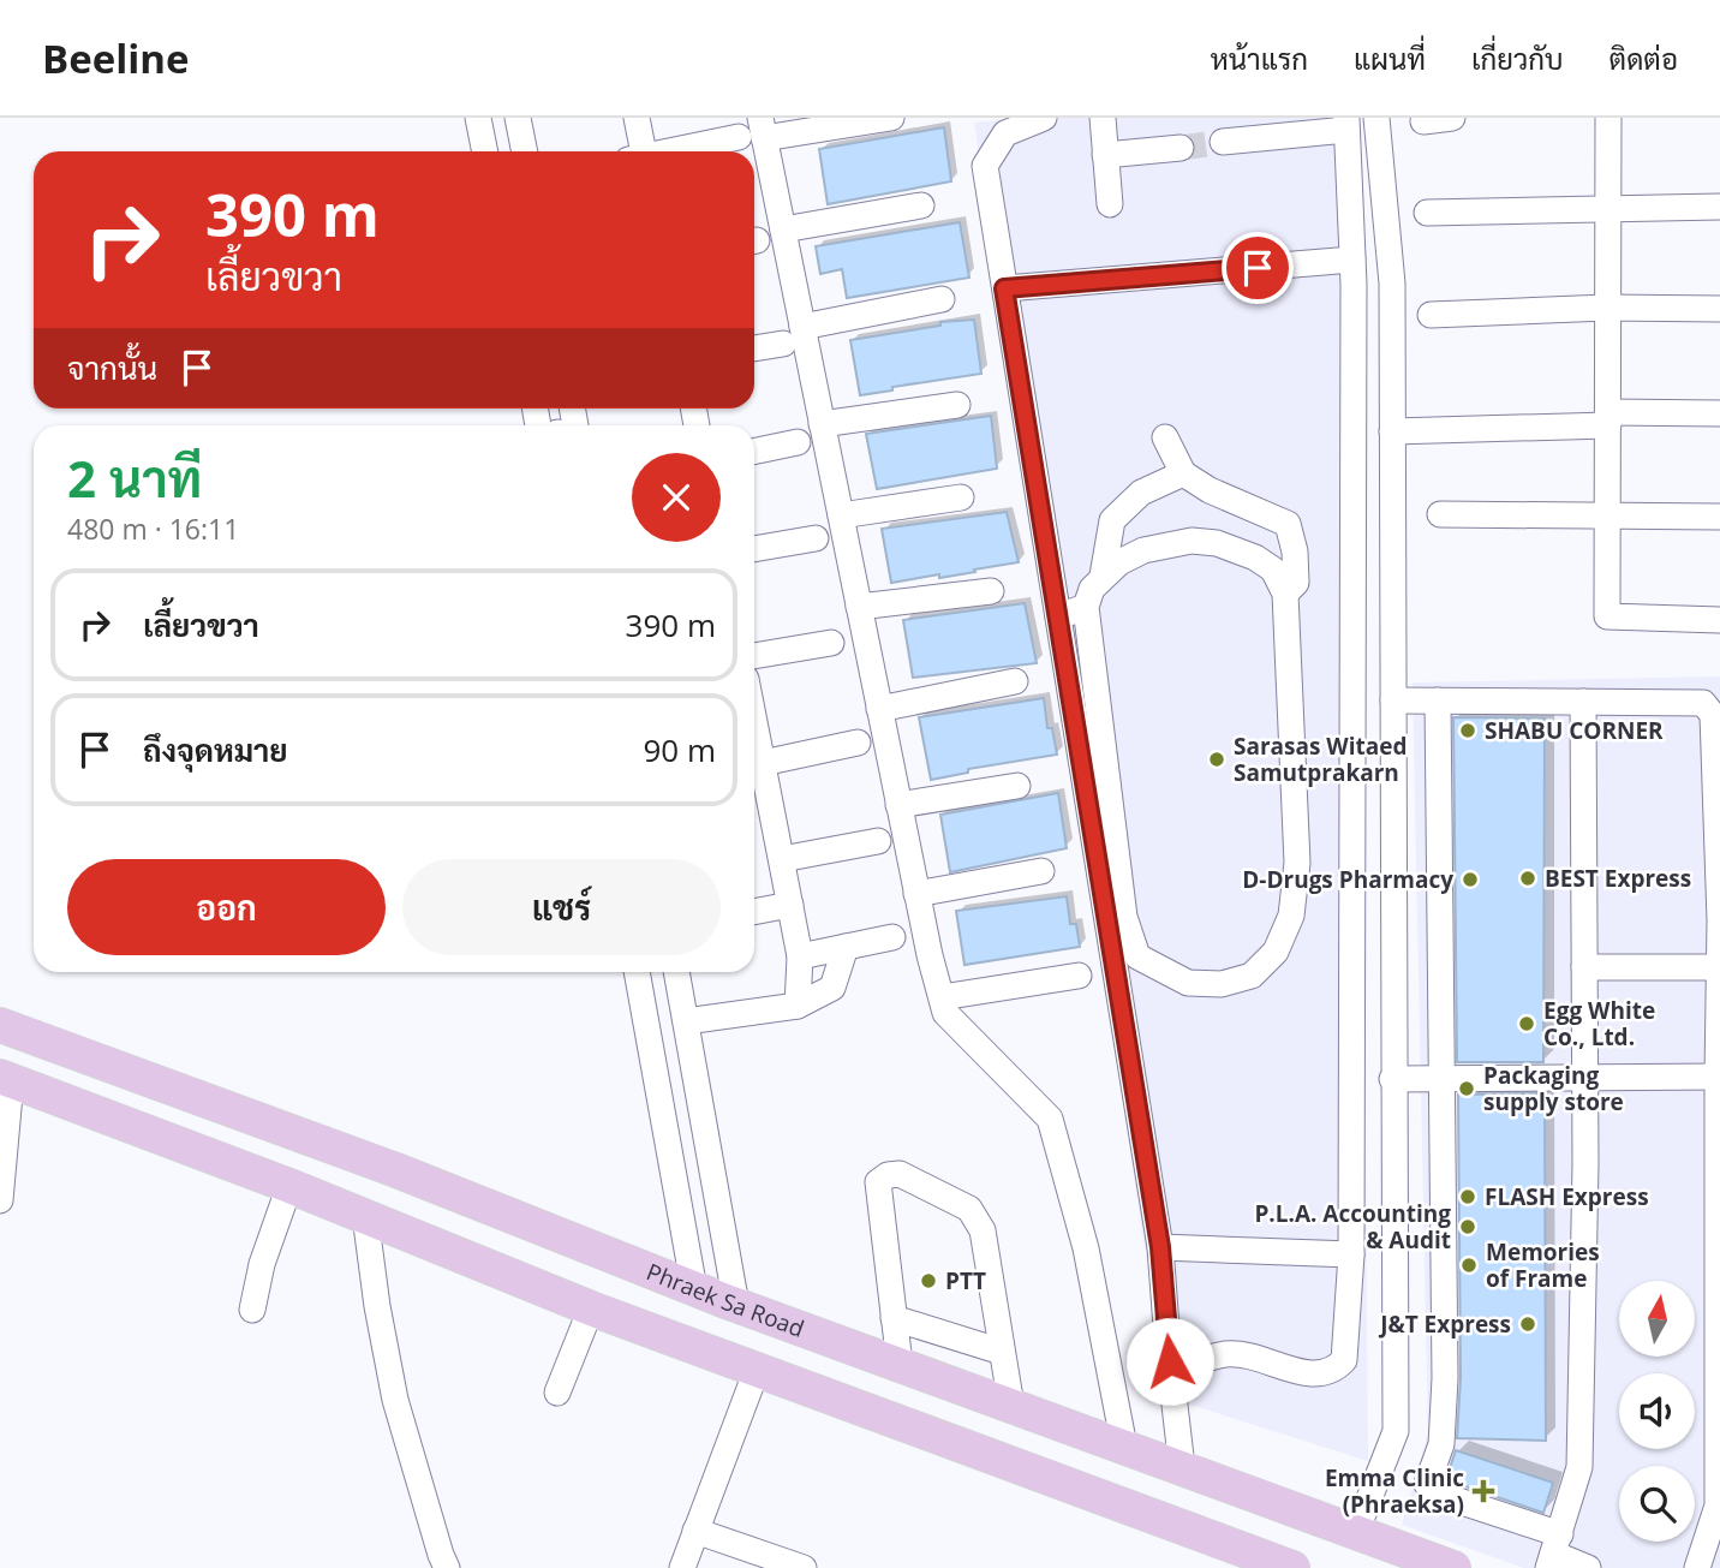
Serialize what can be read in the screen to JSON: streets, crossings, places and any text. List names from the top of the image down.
{
  "streets": {
    "main road": ["Phraek Sa Road"]
  },
  "places": {
    "other": [
      "SHABU CORNER",
      "Sarasas Witaed Samutprakarn",
      "BEST Express",
      "D-Drugs Pharmacy",
      "Egg White Co., Ltd.",
      "Packaging supply store",
      "FLASH Express",
      "P.L.A. Accounting & Audit",
      "Memories of Frame",
      "PTT",
      "J&T Express"
    ],
    "health": ["Emma Clinic (Phraeksa)"]
  },
  "north": "top",
  "page": {
    "header": "Beeline",
    "nav": [
      "หน้าแรก",
      "แผนที่",
      "เกี่ยวกับ",
      "ติดต่อ"
    ],
    "turn": ["390 m", "เลี้ยวขวา"],
    "then": "จากนั้น",
    "heading": ["2 นาที", "480 m · 16:11"],
    "list": [
      {
        "name": "เลี้ยวขวา",
        "value": "390 m"
      },
      {
        "name": "ถึงจุดหมาย",
        "value": "90 m"
      }
    ],
    "buttons": ["ออก", "แชร์"]
  }
}
